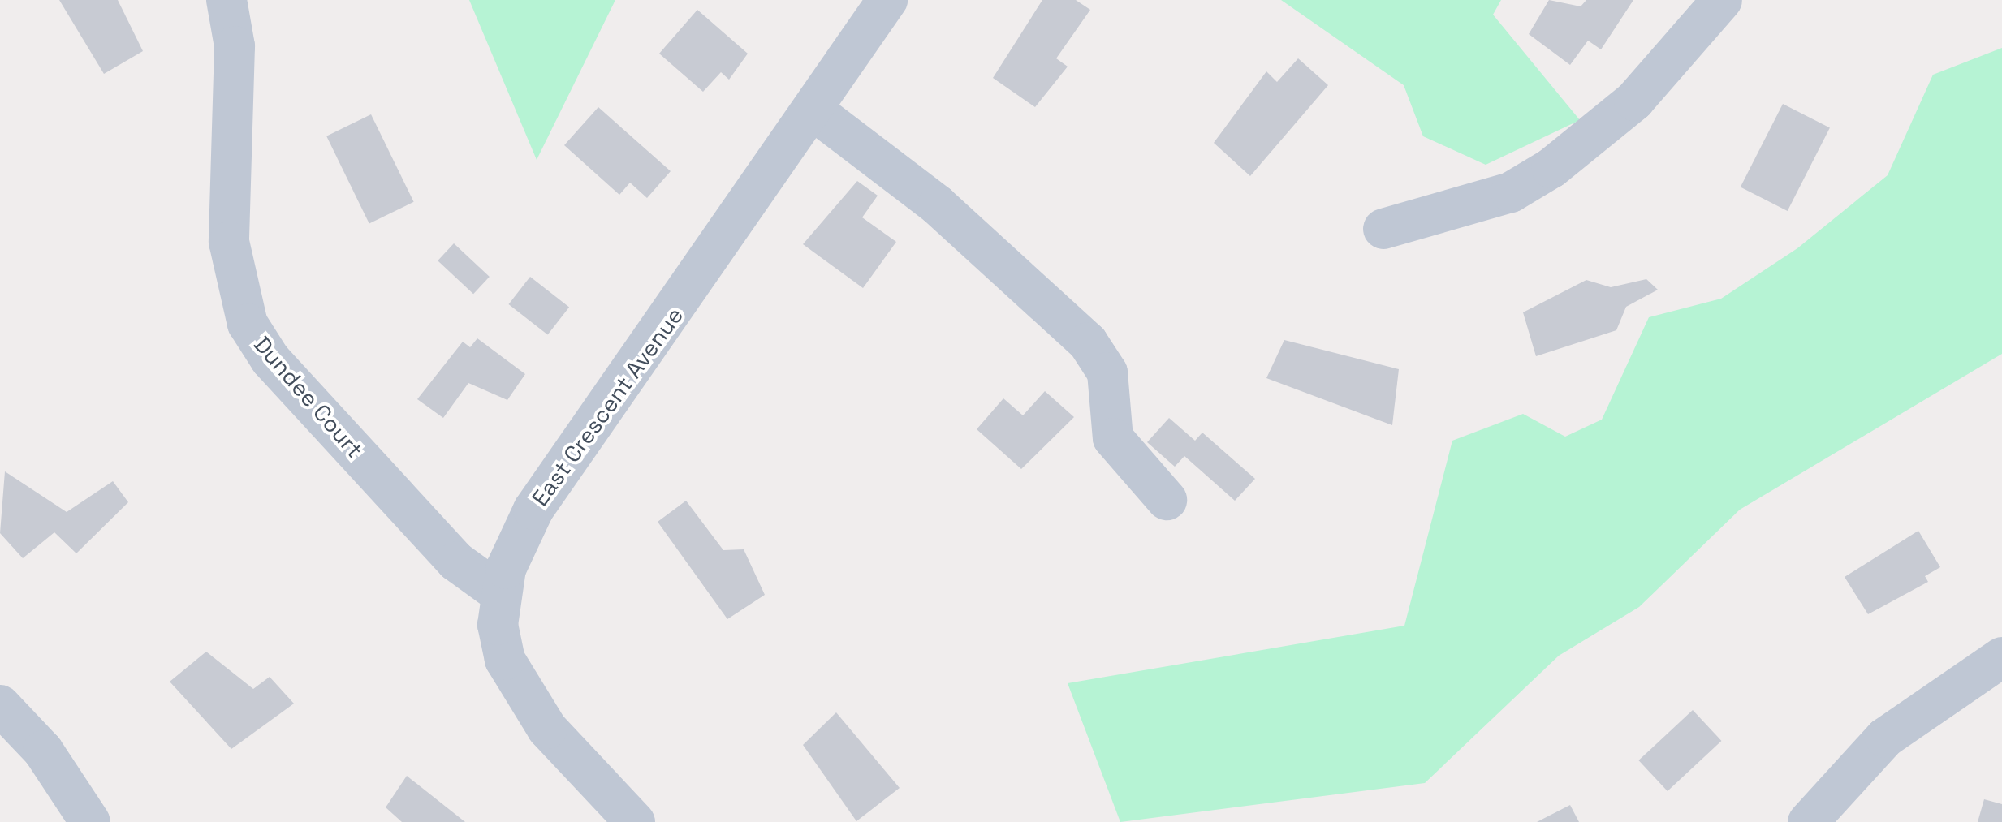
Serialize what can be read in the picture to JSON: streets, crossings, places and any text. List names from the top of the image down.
{
  "streets": {
    "street": ["Dundee Court", "East Crescent Avenue"]
  },
  "crossings": [
    ["Dundee Court", "East Crescent Avenue"]
  ]
}
